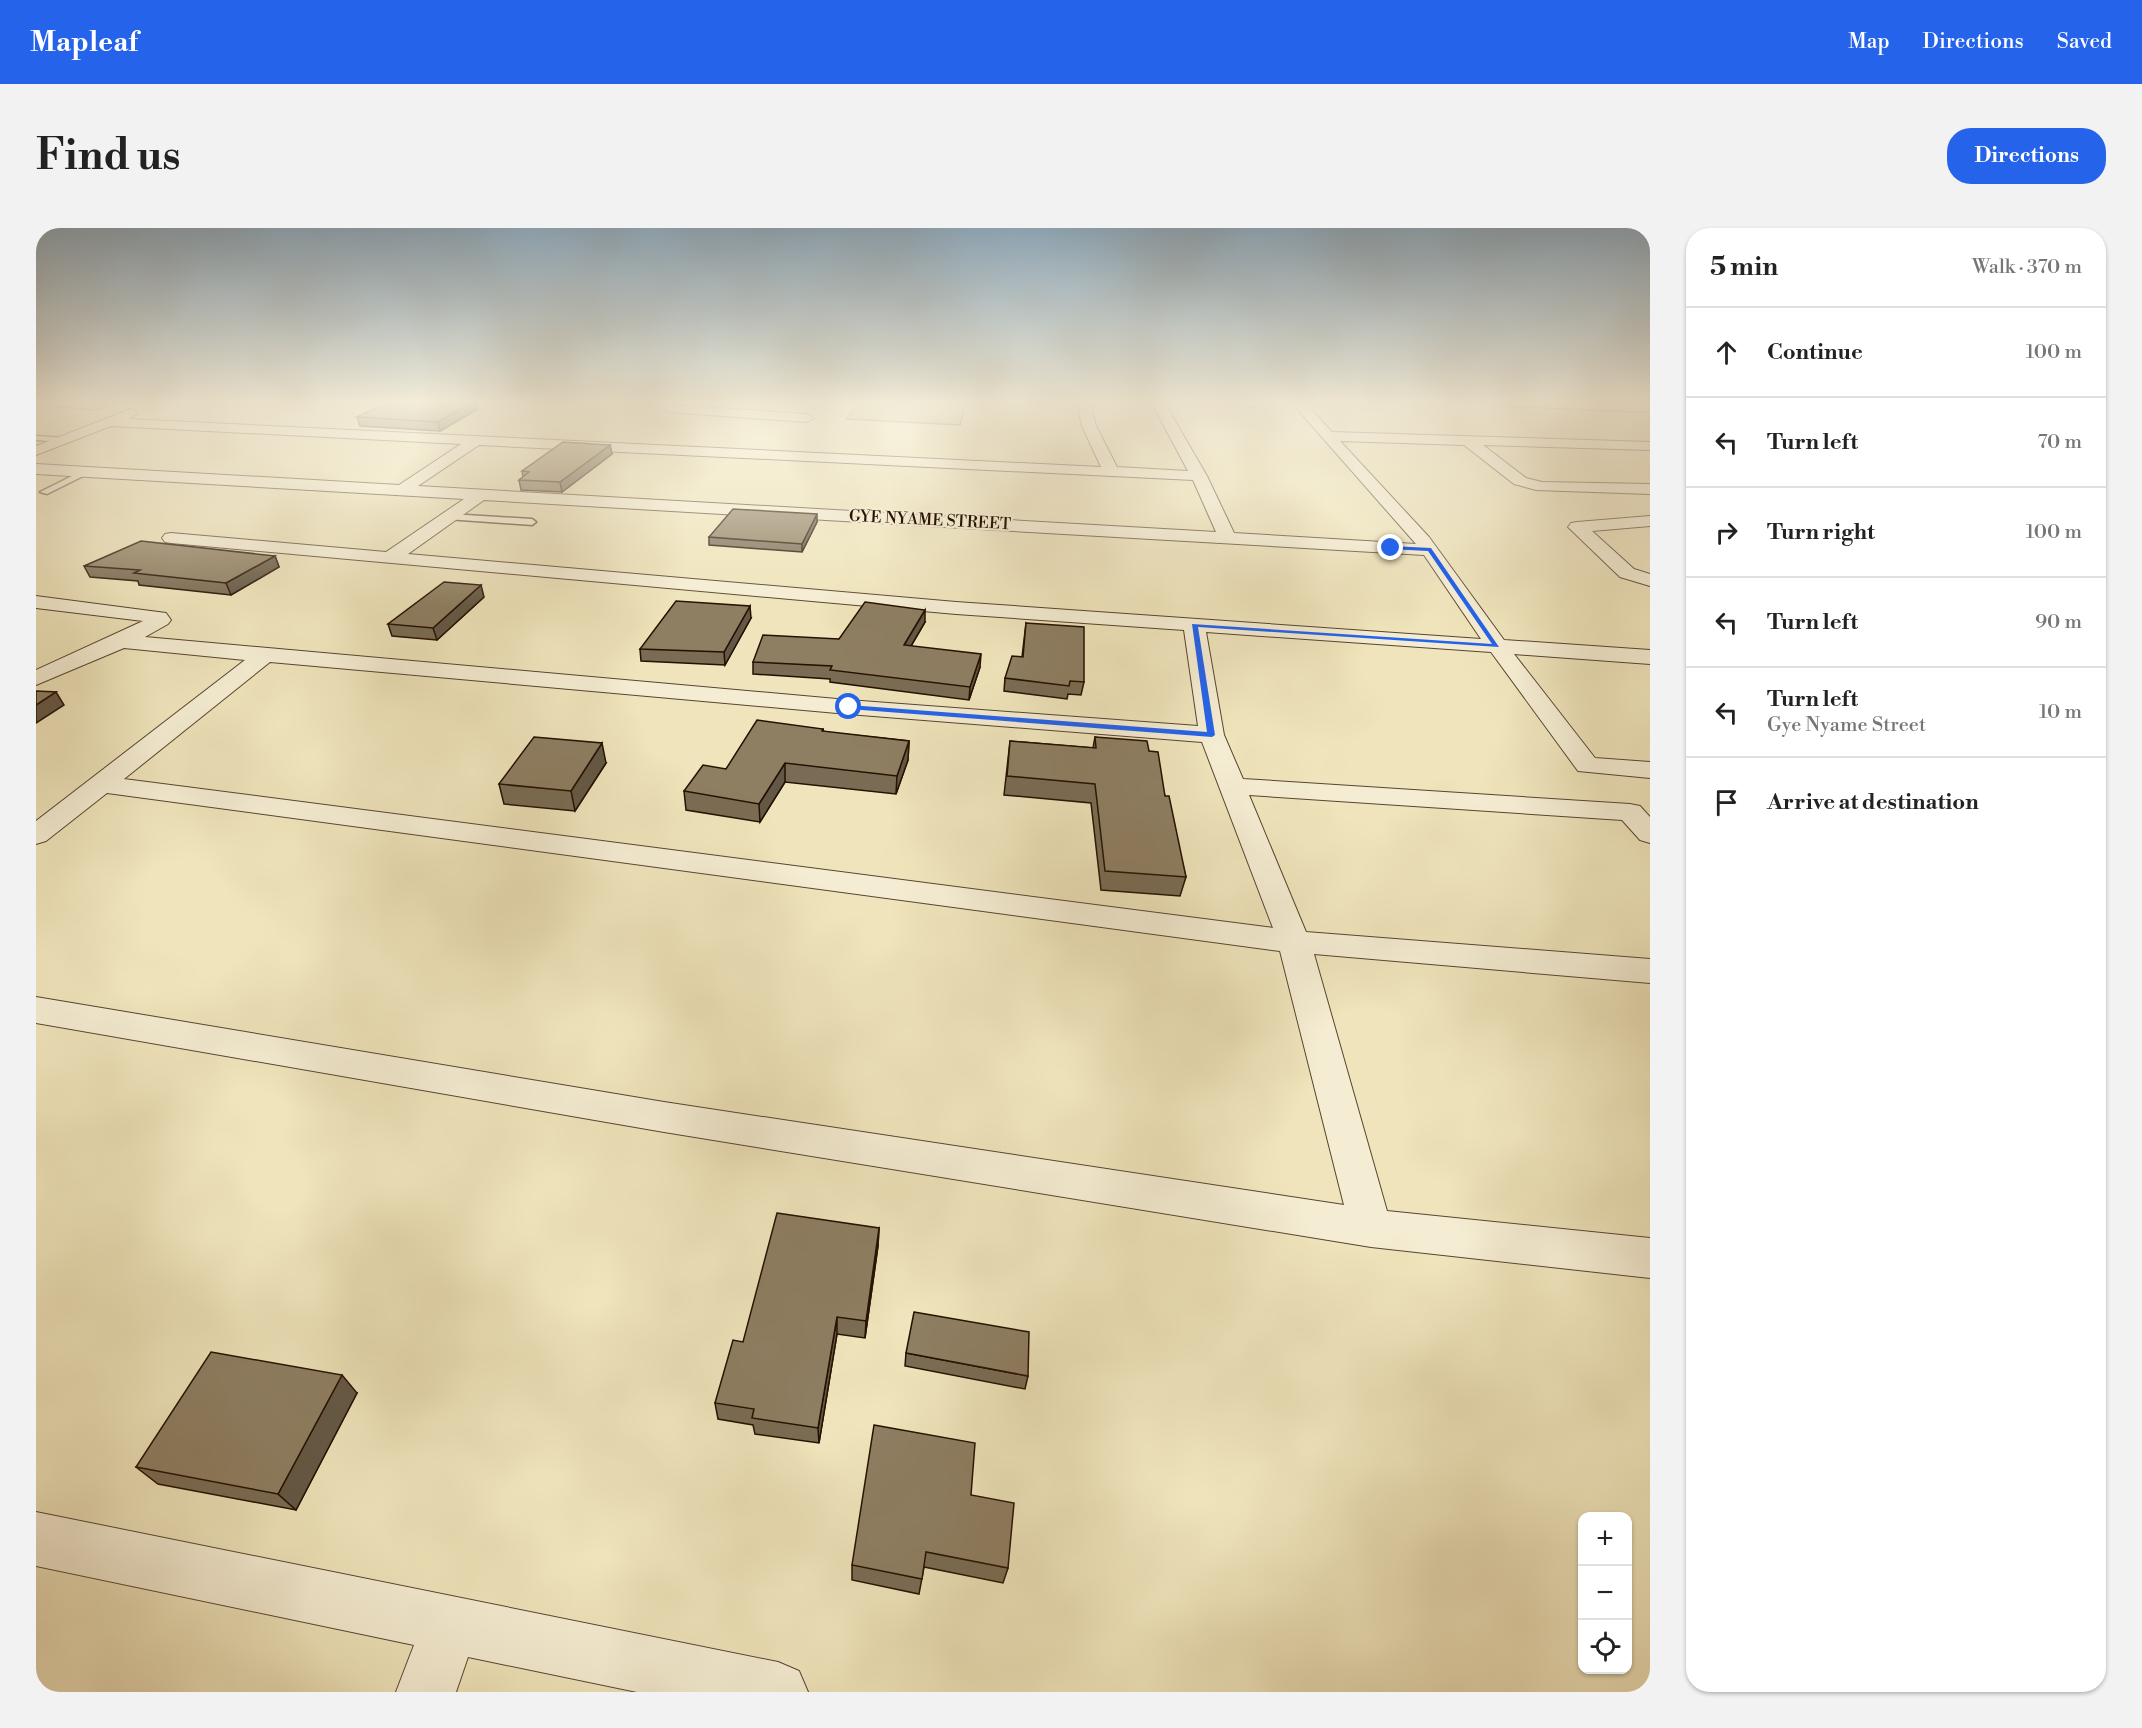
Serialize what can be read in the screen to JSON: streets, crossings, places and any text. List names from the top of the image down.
{
  "streets": {
    "street": ["GYE NYAME STREET"]
  },
  "page": {
    "header": "Mapleaf",
    "nav": ["Map", "Directions", "Saved"],
    "buttons": "Directions",
    "title": "Find us",
    "heading": ["5 min", "Walk · 370 m"],
    "list": [
      ["Continue", "100 m"],
      ["Turn left", "70 m"],
      ["Turn right", "100 m"],
      ["Turn left", "90 m"],
      ["Turn left", "Gye Nyame Street", "10 m"],
      "Arrive at destination"
    ],
    "map_buttons": ["+", "−"]
  }
}
